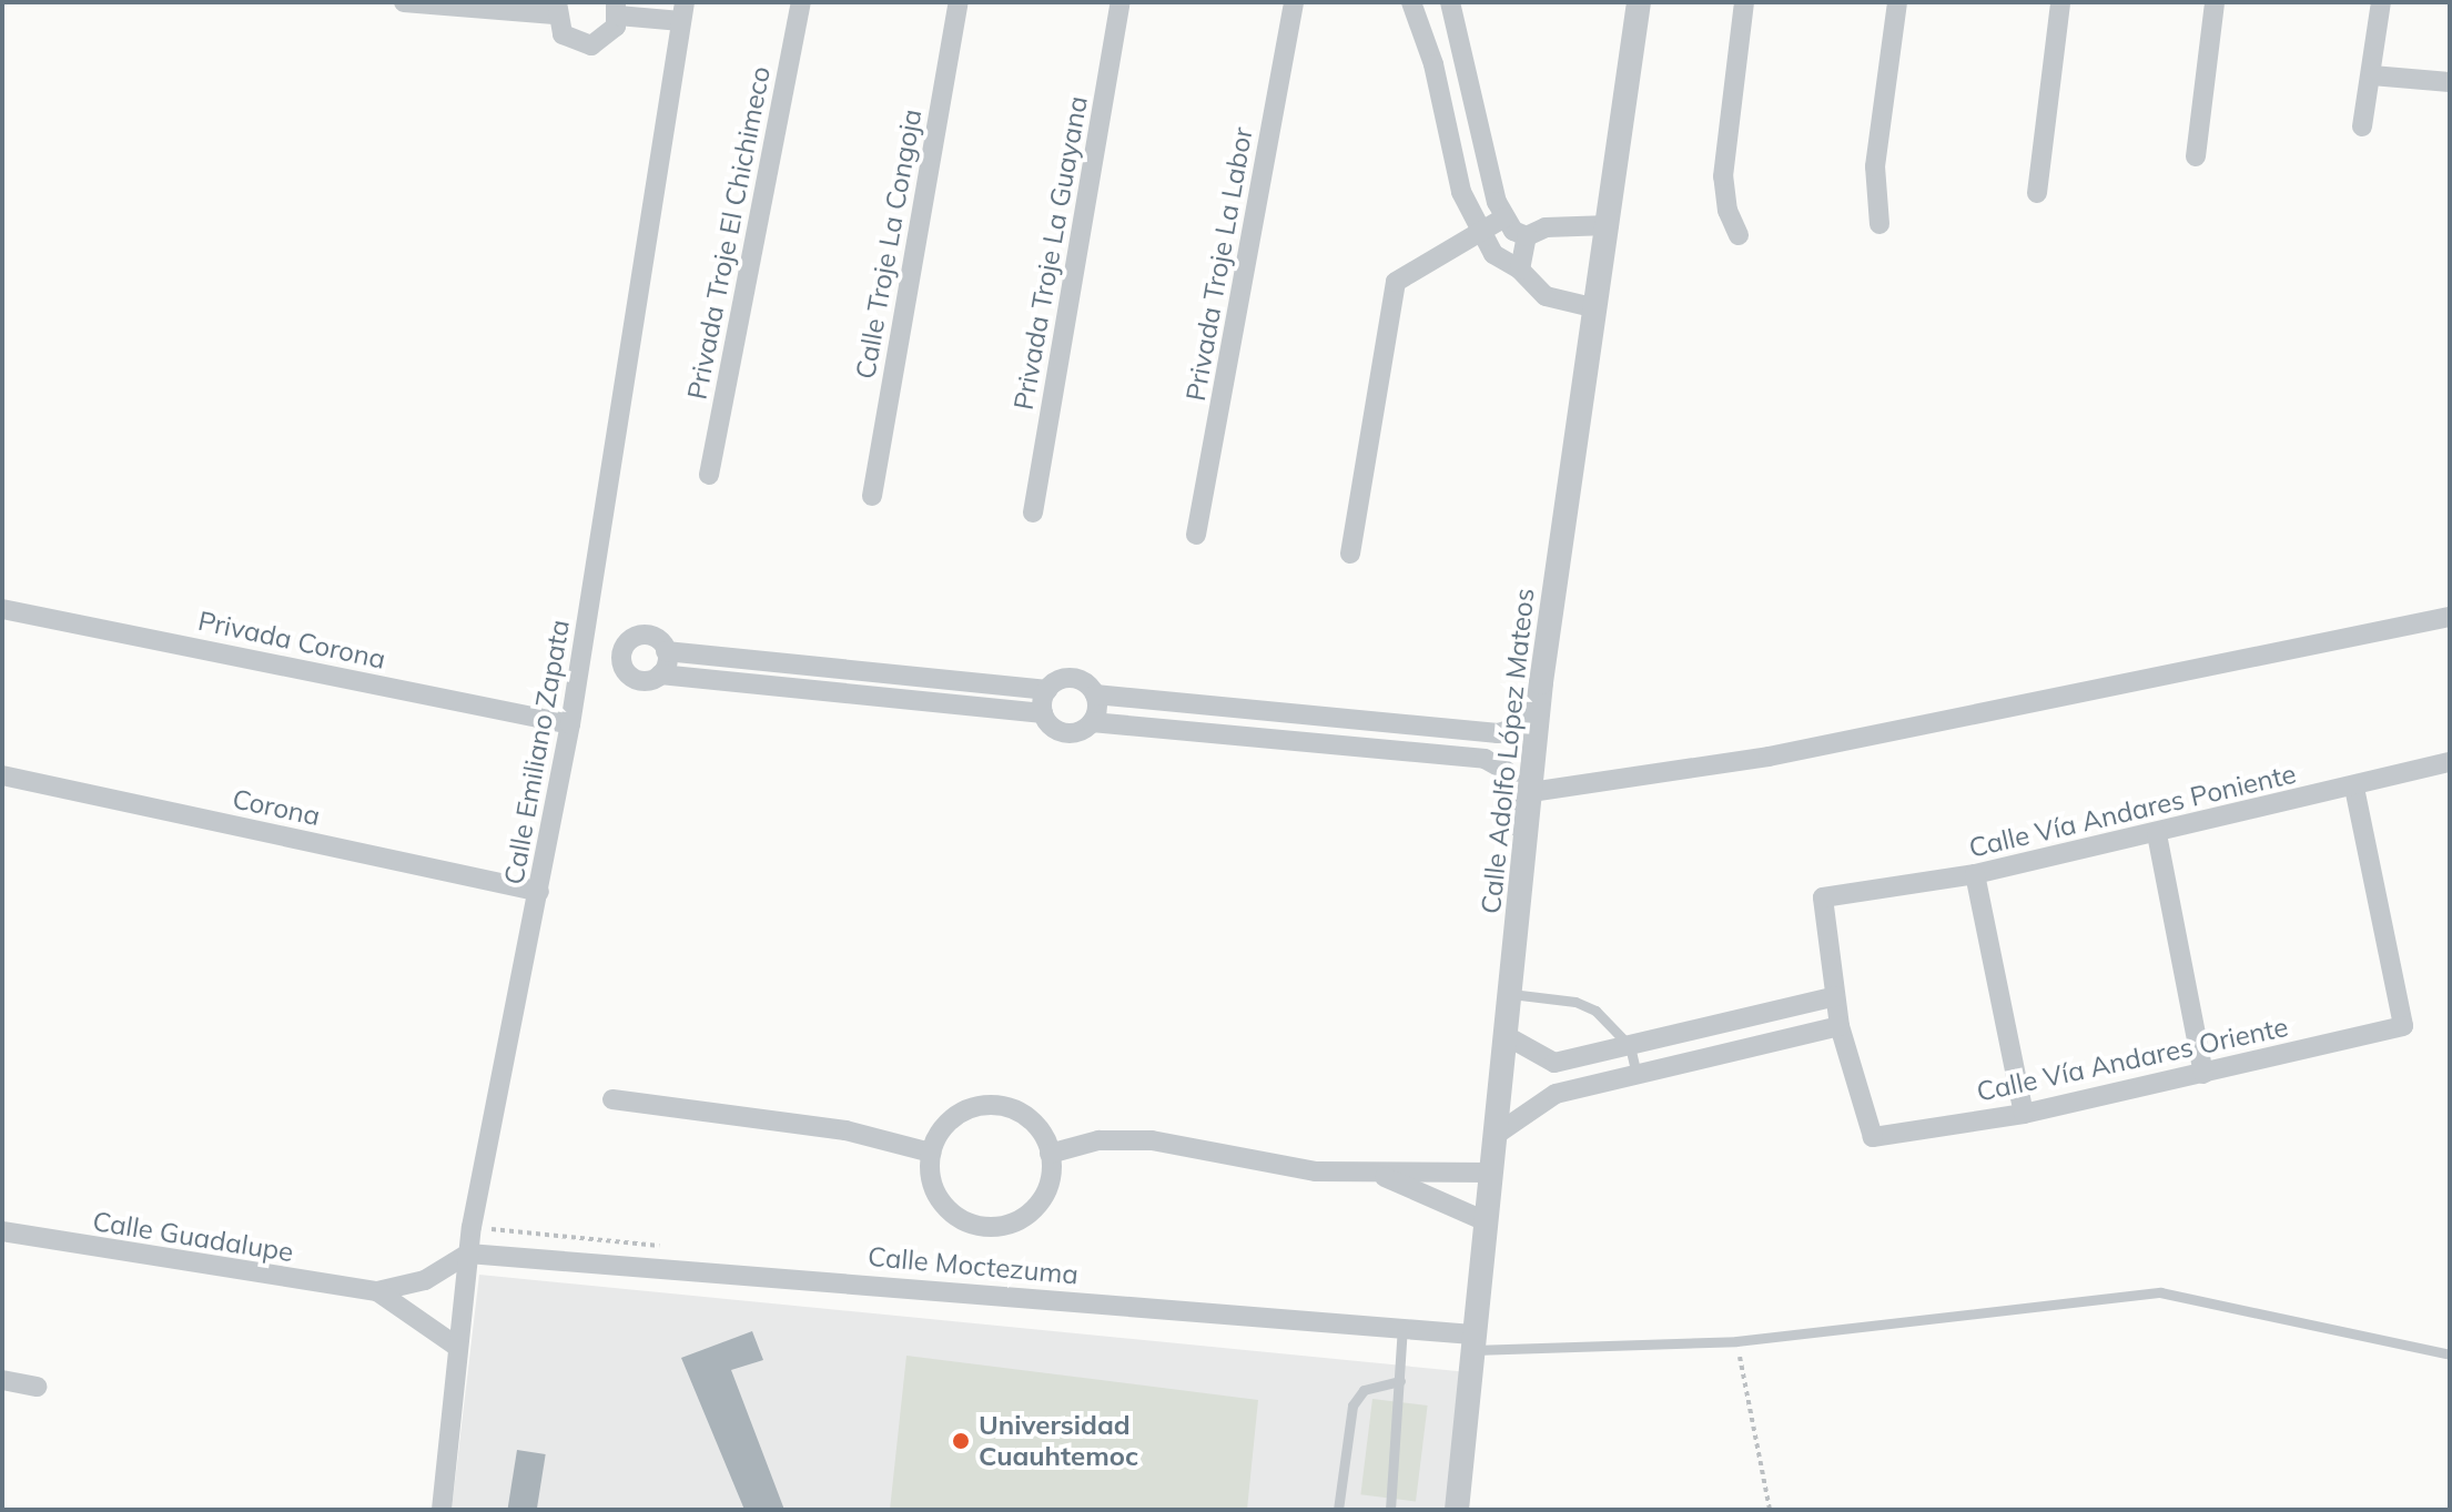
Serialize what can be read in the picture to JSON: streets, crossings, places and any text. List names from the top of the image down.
{
  "streets": {
    "street": [
      "Privada Troje El Chichimeco",
      "Calle Troje La Congoja",
      "Privada Troje La Guayana",
      "Privada Troje La Labor",
      "Privada Corona",
      "Calle Adolfo López Mateos",
      "Calle Emiliano Zapata",
      "Corona",
      "Calle Vía Andares Poniente",
      "Calle Vía Andares Oriente",
      "Calle Guadalupe",
      "Calle Moctezuma"
    ]
  },
  "crossings": [
    ["Privada Corona", "Calle Emiliano Zapata"],
    ["Calle Adolfo López Mateos", "Calle Moctezuma"],
    ["Calle Emiliano Zapata", "Corona"],
    ["Calle Emiliano Zapata", "Calle Guadalupe"],
    ["Calle Emiliano Zapata", "Calle Moctezuma"],
    ["Calle Vía Andares Poniente", "Calle Vía Andares Oriente"],
    ["Calle Guadalupe", "Calle Moctezuma"]
  ],
  "places": ["Universidad Cuauhtemoc"]
}
